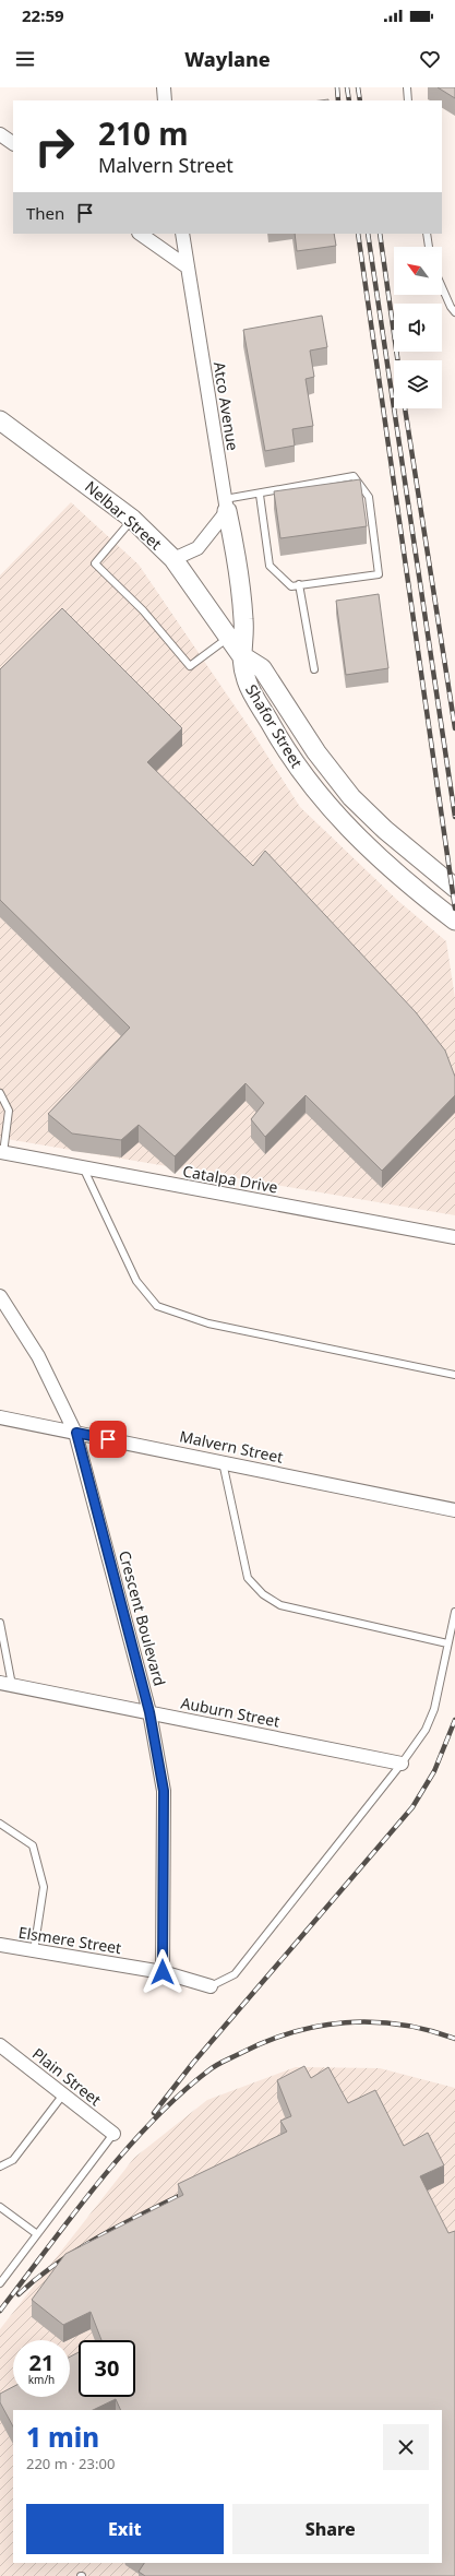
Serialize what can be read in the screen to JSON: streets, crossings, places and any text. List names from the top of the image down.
{
  "streets": {
    "main road": ["Nelbar Street", "Shafor Street"],
    "street": [
      "Atco Avenue",
      "Catalpa Drive",
      "Malvern Street",
      "Crescent Boulevard",
      "Auburn Street",
      "Elsmere Street",
      "Plain Street"
    ]
  },
  "crossings": [
    ["Nelbar Street", "Shafor Street"],
    ["Malvern Street", "Crescent Boulevard"],
    ["Crescent Boulevard", "Auburn Street"],
    ["Crescent Boulevard", "Elsmere Street"]
  ],
  "north": "top left",
  "page": {
    "status": "22:59",
    "header": "Waylane",
    "turn": ["210 m", "Malvern Street"],
    "then": "Then",
    "speed": "21 km/h",
    "limit": "30",
    "heading": ["1 min", "220 m · 23:00"],
    "buttons": ["Exit", "Share"]
  }
}
